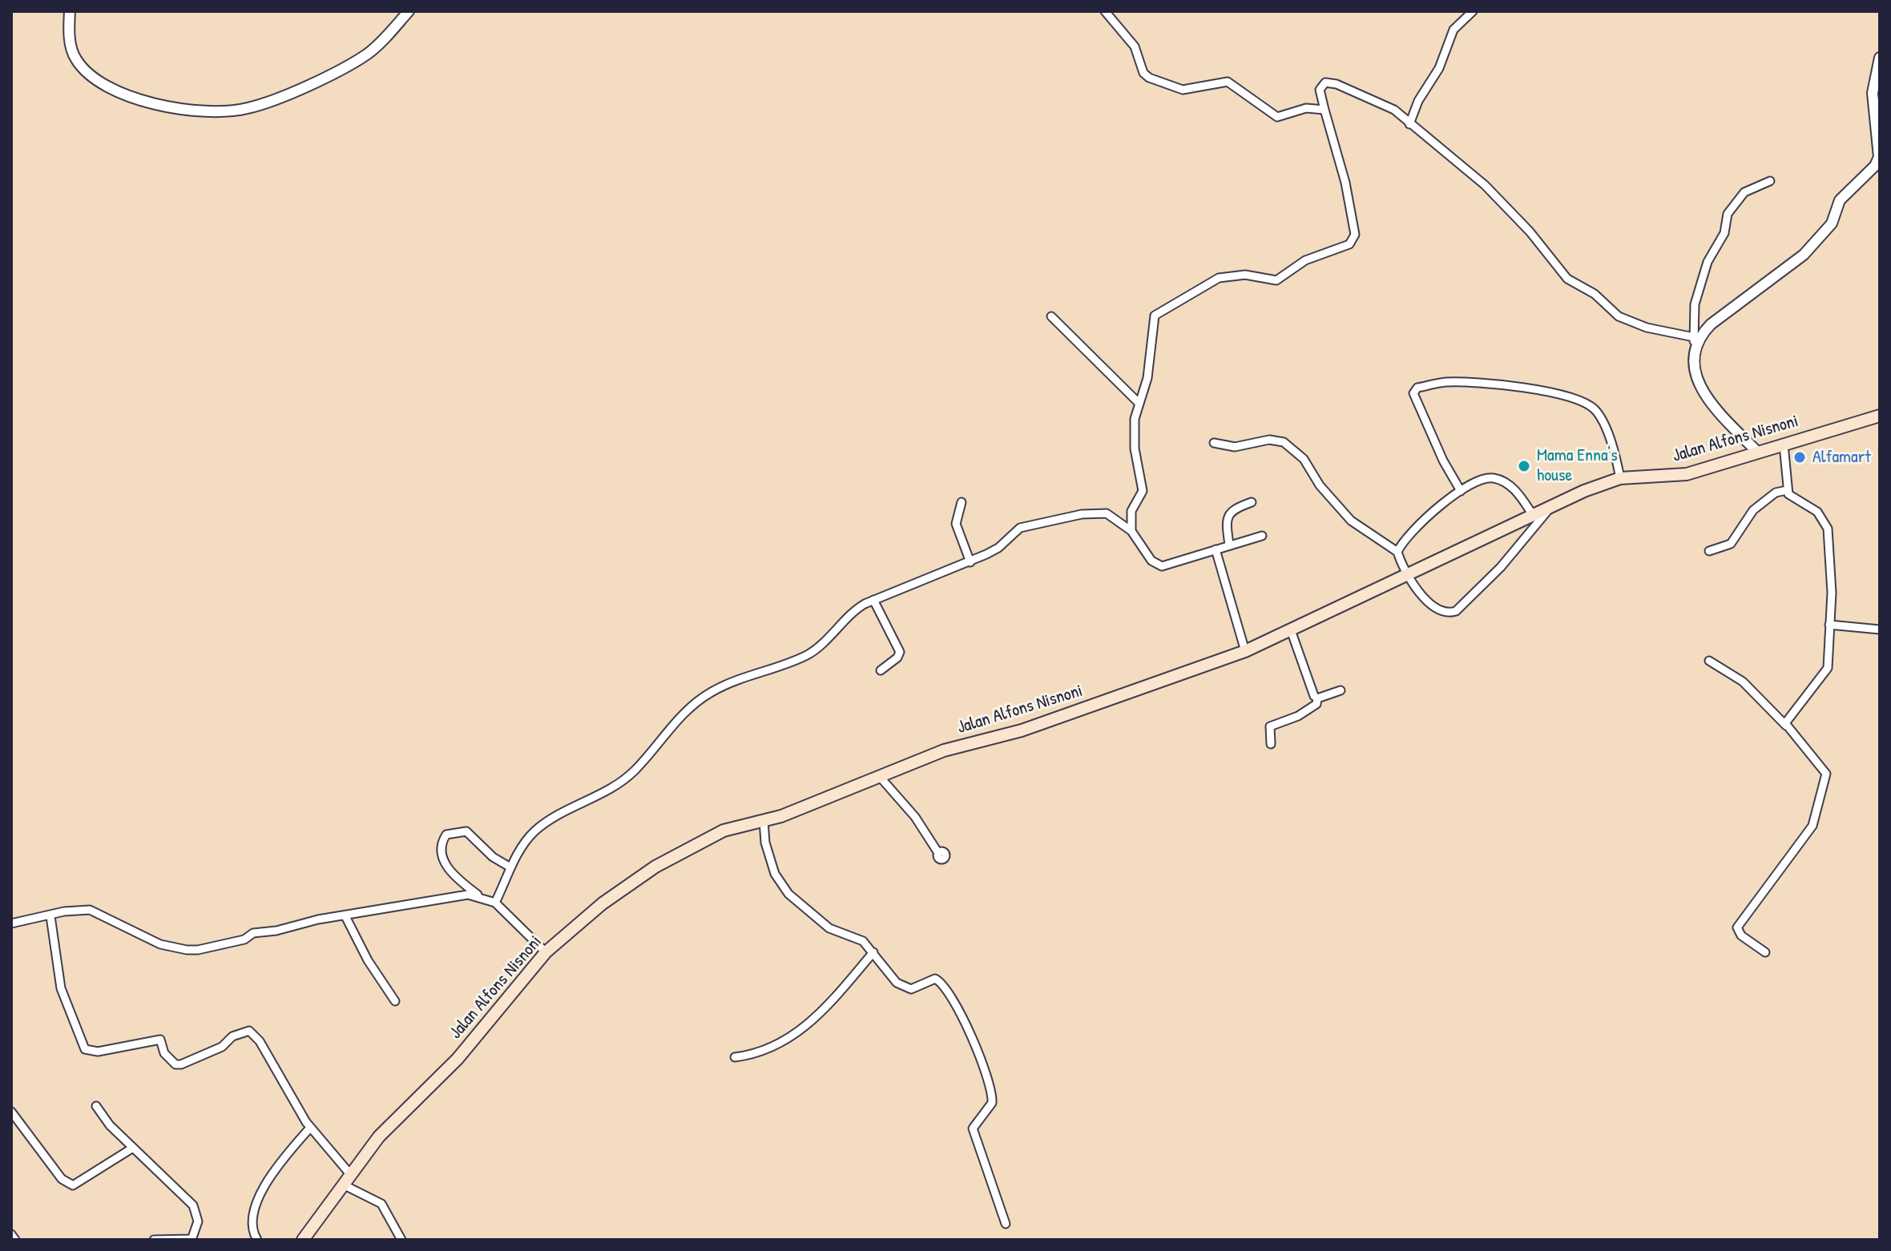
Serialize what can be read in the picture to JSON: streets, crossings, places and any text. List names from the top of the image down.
{
  "streets": {
    "main road": ["Jalan Alfons Nisnoni"]
  },
  "places": ["Alfamart", "Mama Enna's house"]
}
